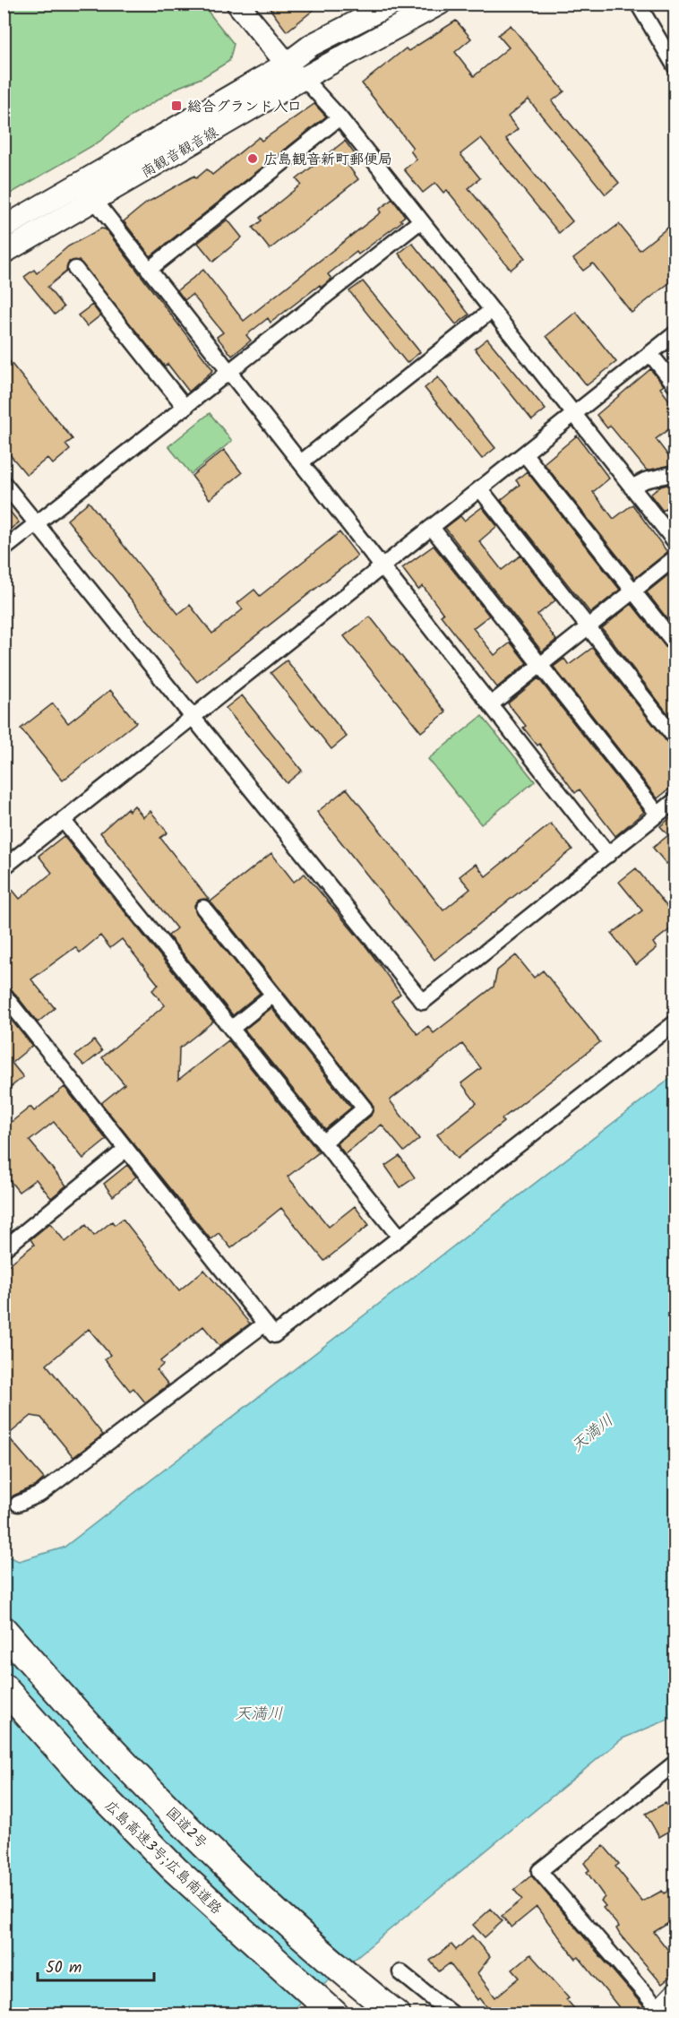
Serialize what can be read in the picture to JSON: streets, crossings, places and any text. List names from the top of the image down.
{
  "streets": {
    "highway": ["国道2号", "広島高速3号;広島南道路"],
    "main road": ["南観音観音線"]
  },
  "water": ["天満川"],
  "places": {
    "transit": ["総合グランド入口"],
    "other": ["広島観音新町郵便局"]
  },
  "scale_bar": "50 m"
}
